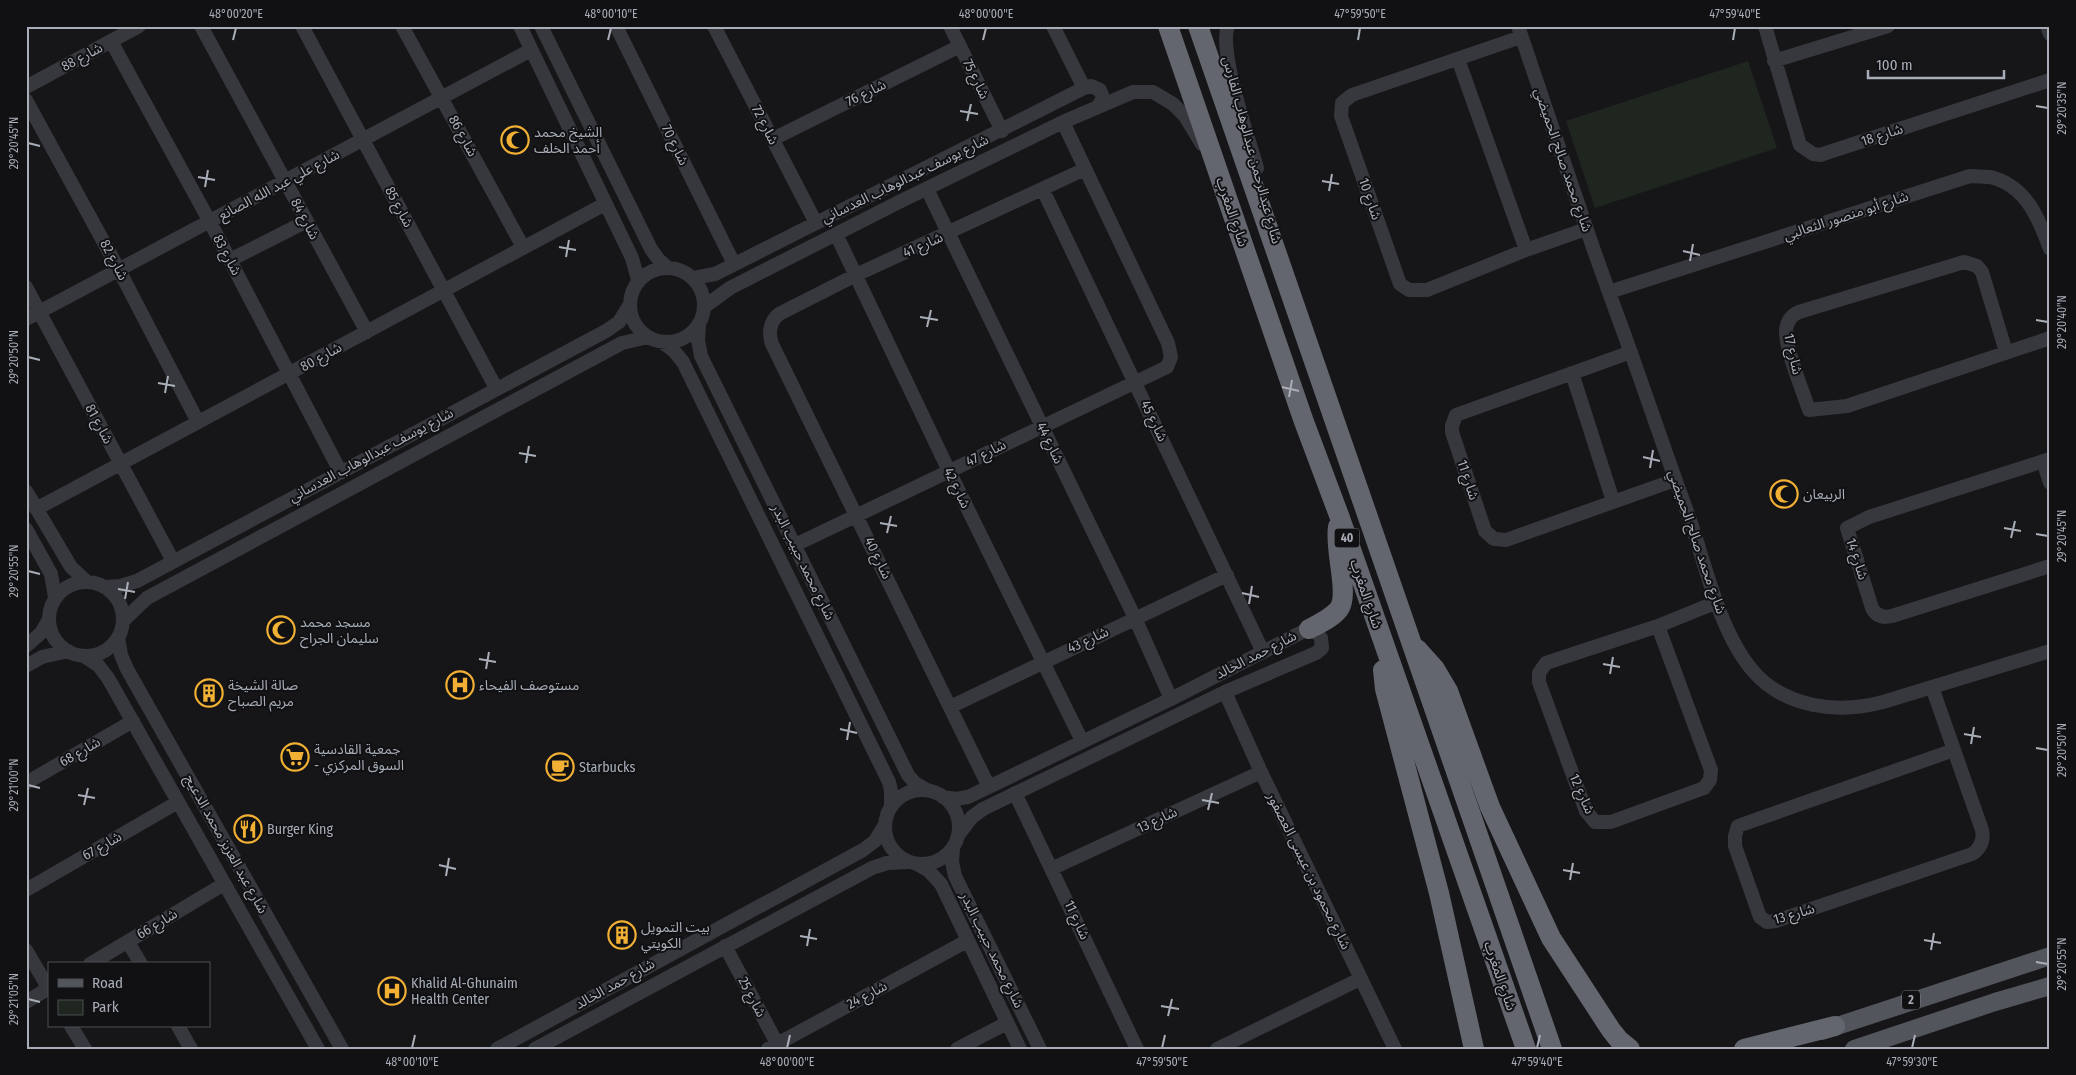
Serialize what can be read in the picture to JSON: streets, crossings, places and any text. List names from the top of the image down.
{
  "streets": {
    "highway": ["شارع المغرب", "40"],
    "main road": ["2"],
    "street": [
      "شارع 88",
      "شارع 75",
      "شارع 76",
      "شارع 72",
      "شارع 18",
      "شارع 86",
      "شارع 70",
      "شارع عبدالرحمن عبدالوهاب الفارس",
      "شارع محمد صالح الحميضي",
      "شارع يوسف عبدالوهاب العدساني",
      "شارع علي عبد الله الصانع",
      "شارع 10",
      "شارع 85",
      "شارع أبو منصور الثعالبي",
      "شارع 84",
      "شارع 41",
      "شارع 83",
      "شارع 82",
      "شارع 17",
      "شارع 80",
      "شارع 45",
      "شارع 81",
      "شارع 44",
      "شارع 47",
      "شارع 11",
      "شارع 42",
      "شارع 40",
      "شارع 14",
      "شارع محمد حبيب البدر",
      "شارع 43",
      "شارع حمد الخالد",
      "شارع 68",
      "شارع 12",
      "شارع 13",
      "شارع عبد العزيز محمد الدعيج",
      "شارع 67",
      "شارع محمود بن عيسى العصفور",
      "شارع 66",
      "شارع 24",
      "شارع 25"
    ]
  },
  "crossings": [
    ["شارع 88", "شارع 83"],
    ["شارع 75", "شارع 76"],
    ["شارع 75", "شارع يوسف عبدالوهاب العدساني"],
    ["شارع 76", "شارع 72"],
    ["شارع 72", "شارع يوسف عبدالوهاب العدساني"],
    ["شارع 86", "شارع علي عبد الله الصانع"],
    ["شارع 86", "شارع 80"],
    ["شارع 70", "شارع يوسف عبدالوهاب العدساني"],
    ["شارع عبدالرحمن عبدالوهاب الفارس", "شارع المغرب"],
    ["شارع محمد صالح الحميضي", "شارع 10"],
    ["شارع محمد صالح الحميضي", "شارع أبو منصور الثعالبي"],
    ["شارع محمد صالح الحميضي", "شارع 11"],
    ["شارع محمد صالح الحميضي", "شارع 12"],
    ["شارع محمد صالح الحميضي", "شارع 13"],
    ["شارع يوسف عبدالوهاب العدساني", "شارع 85"],
    ["شارع يوسف عبدالوهاب العدساني", "شارع المغرب"],
    ["شارع يوسف عبدالوهاب العدساني", "شارع 83"],
    ["شارع يوسف عبدالوهاب العدساني", "شارع 81"],
    ["شارع يوسف عبدالوهاب العدساني", "شارع 44"],
    ["شارع يوسف عبدالوهاب العدساني", "شارع 42"],
    ["شارع يوسف عبدالوهاب العدساني", "شارع محمد حبيب البدر"],
    ["شارع يوسف عبدالوهاب العدساني", "شارع عبد العزيز محمد الدعيج"],
    ["شارع علي عبد الله الصانع", "شارع 85"],
    ["شارع علي عبد الله الصانع", "شارع 84"],
    ["شارع علي عبد الله الصانع", "شارع 83"],
    ["شارع علي عبد الله الصانع", "شارع 82"],
    ["شارع علي عبد الله الصانع", "شارع 81"],
    ["شارع 85", "شارع 80"],
    ["شارع 84", "شارع 80"],
    ["شارع 41", "شارع 45"],
    ["شارع 41", "شارع 44"],
    ["شارع 41", "شارع 47"],
    ["شارع 41", "شارع 42"],
    ["شارع 41", "شارع 40"],
    ["شارع 83", "شارع 80"],
    ["شارع 82", "شارع 80"],
    ["شارع 80", "شارع 81"],
    ["شارع 45", "شارع 47"],
    ["شارع 45", "شارع 43"],
    ["شارع 45", "شارع حمد الخالد"],
    ["شارع 44", "شارع 47"],
    ["شارع 44", "شارع 43"],
    ["شارع 44", "شارع حمد الخالد"],
    ["شارع 47", "شارع 42"],
    ["شارع 47", "شارع 40"],
    ["شارع 47", "شارع محمد حبيب البدر"],
    ["شارع 11", "شارع حمد الخالد"],
    ["شارع 11", "شارع 13"],
    ["شارع 42", "شارع 43"],
    ["شارع 42", "شارع حمد الخالد"],
    ["شارع 40", "شارع 43"],
    ["شارع 40", "شارع حمد الخالد"],
    ["شارع محمد حبيب البدر", "شارع حمد الخالد"],
    ["شارع محمد حبيب البدر", "شارع 24"],
    ["شارع حمد الخالد", "شارع محمود بن عيسى العصفور"],
    ["شارع حمد الخالد", "شارع 25"],
    ["شارع 68", "شارع عبد العزيز محمد الدعيج"],
    ["شارع 13", "شارع محمود بن عيسى العصفور"],
    ["شارع عبد العزيز محمد الدعيج", "شارع 67"],
    ["شارع عبد العزيز محمد الدعيج", "شارع 66"],
    ["شارع 24", "شارع 25"]
  ],
  "places": {
    "mosque": ["الشيخ محمد أحمد الخلف", "الربيعان", "مسجد محمد سليمان الجراح"],
    "hospital": ["مستوصف الفيحاء", "Khalid Al-Ghunaim Health Center"],
    "building": ["صالة الشيخة مريم الصباح", "بيت التمويل الكويتي"],
    "supermarket": ["جمعية القادسية - السوق المركزي"],
    "cafe": ["Starbucks"],
    "restaurant": ["Burger King"]
  },
  "legend": ["Road", "Park"],
  "scale_bar": "100 m",
  "coordinates": [
    "48°00'20\"E",
    "48°00'10\"E",
    "48°00'00\"E",
    "47°59'50\"E",
    "47°59'40\"E",
    "29°20'35\"N",
    "29°20'45\"N",
    "29°20'40\"N",
    "29°20'50\"N",
    "29°20'55\"N",
    "29°21'00\"N",
    "29°21'05\"N",
    "47°59'30\"E"
  ]
}
